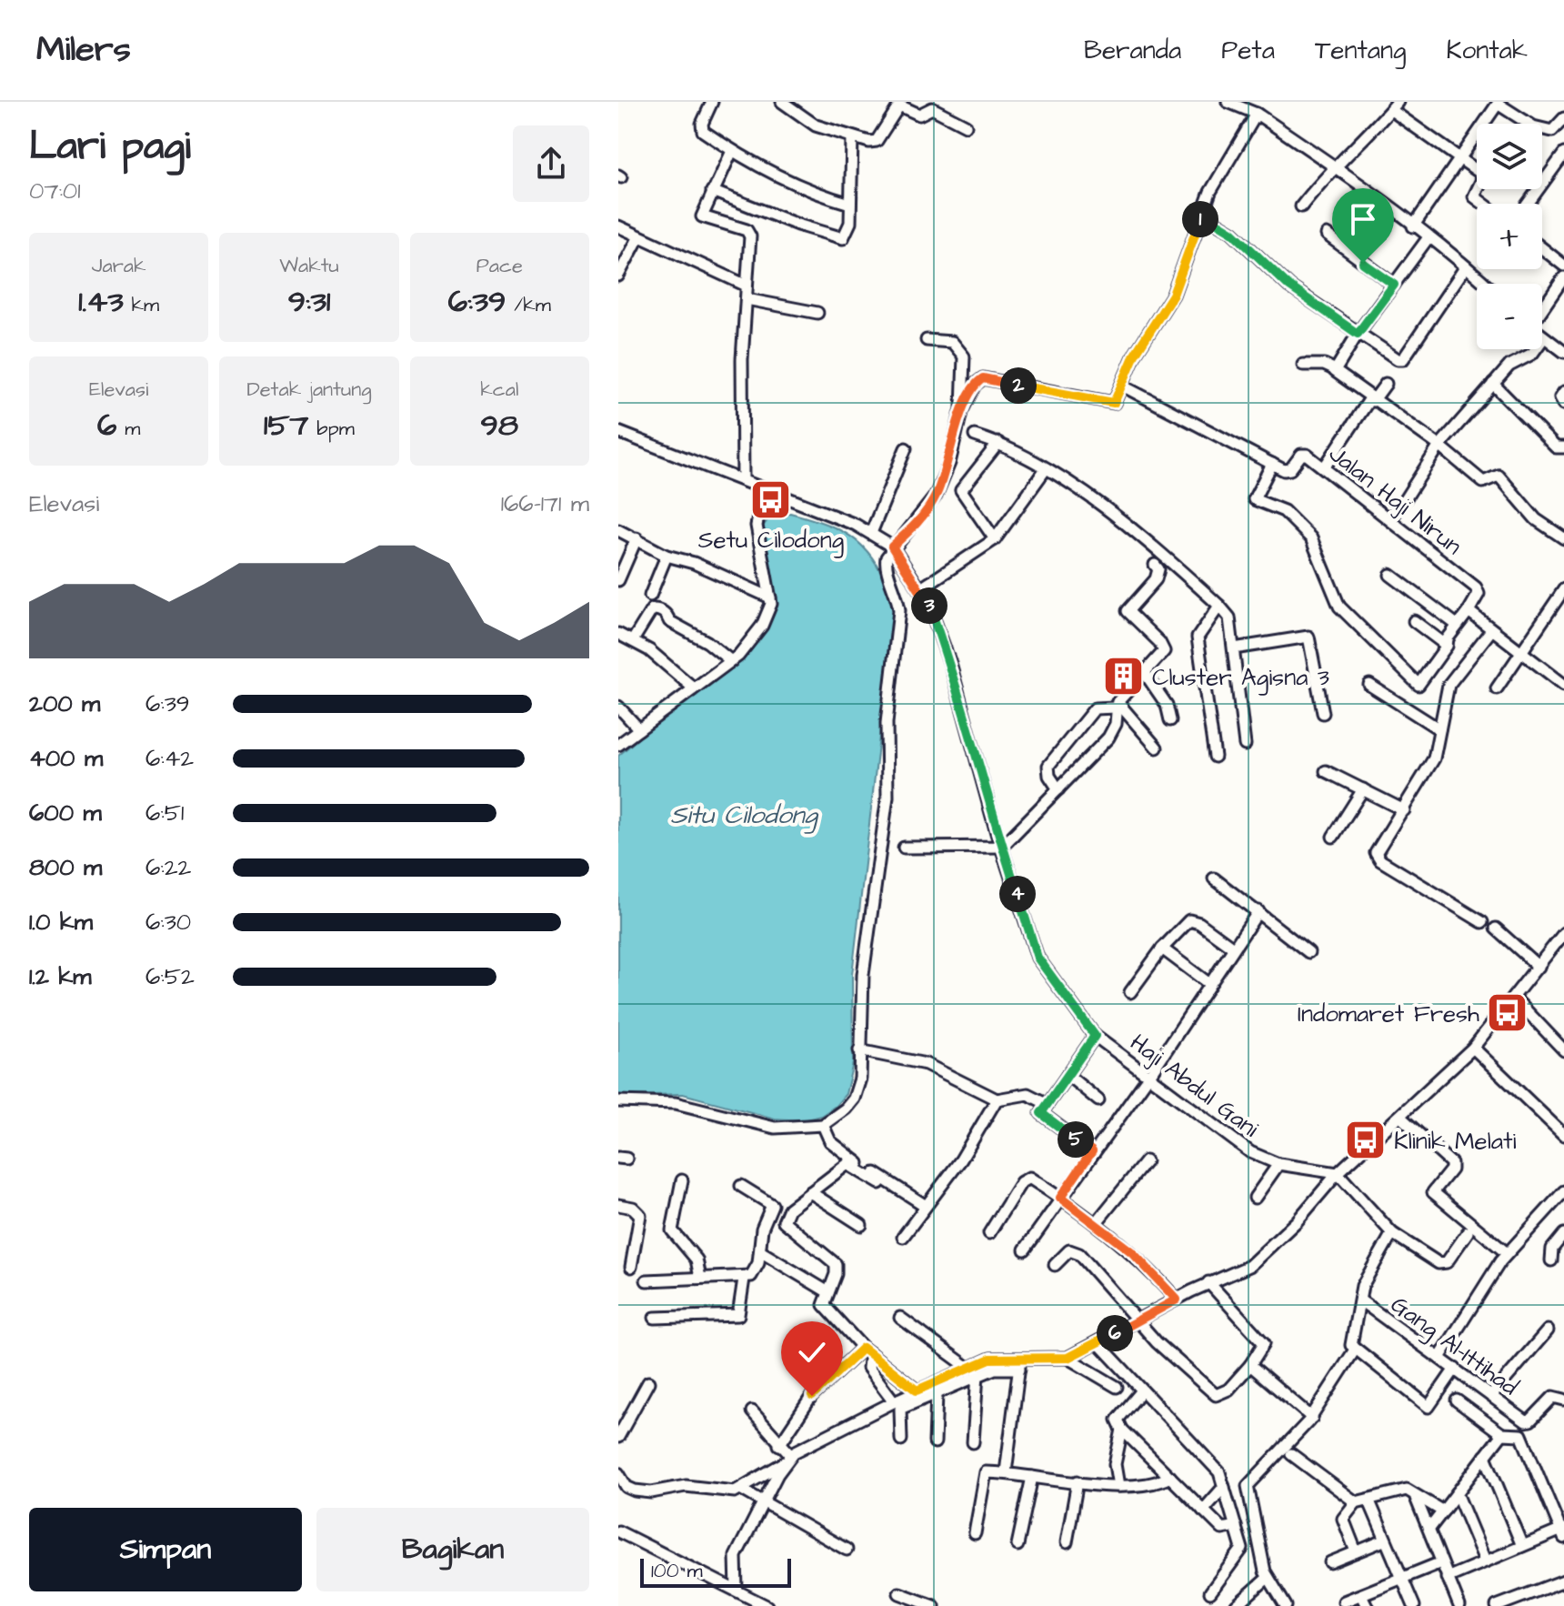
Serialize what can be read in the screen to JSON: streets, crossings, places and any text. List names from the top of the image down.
{
  "streets": {
    "street": ["Jalan Haji Nirun", "Haji Abdul Gani", "Gang Al-Ittihad"]
  },
  "water": ["Situ Cilodong"],
  "places": {
    "bus stop": ["Setu Cilodong", "Indomaret Fresh", "Klinik Melati"],
    "building": ["Cluster Agisna 3"]
  },
  "scale_bar": "100 m",
  "page": {
    "header": "Milers",
    "nav": [
      "Beranda",
      "Peta",
      "Tentang",
      "Kontak"
    ],
    "heading": ["Lari pagi", "07:01"],
    "map_buttons": ["+", "−"],
    "pins": [
      "1",
      "2",
      "3",
      "4",
      "5",
      "6"
    ],
    "stats": [
      ["Jarak", "1.43 km"],
      ["Waktu", "9:31"],
      ["Pace", "6:39 /km"],
      ["Elevasi", "6 m"],
      ["Detak jantung", "157 bpm"],
      ["kcal", "98"]
    ],
    "chart": ["Elevasi", "166–171 m"],
    "list": [
      {
        "name": "200 m",
        "note": "6:39"
      },
      {
        "name": "400 m",
        "note": "6:42"
      },
      {
        "name": "600 m",
        "note": "6:51"
      },
      {
        "name": "800 m",
        "note": "6:22"
      },
      {
        "name": "1.0 km",
        "note": "6:30"
      },
      {
        "name": "1.2 km",
        "note": "6:52"
      }
    ],
    "buttons": ["Simpan", "Bagikan"],
    "scale": "100 m"
  }
}
